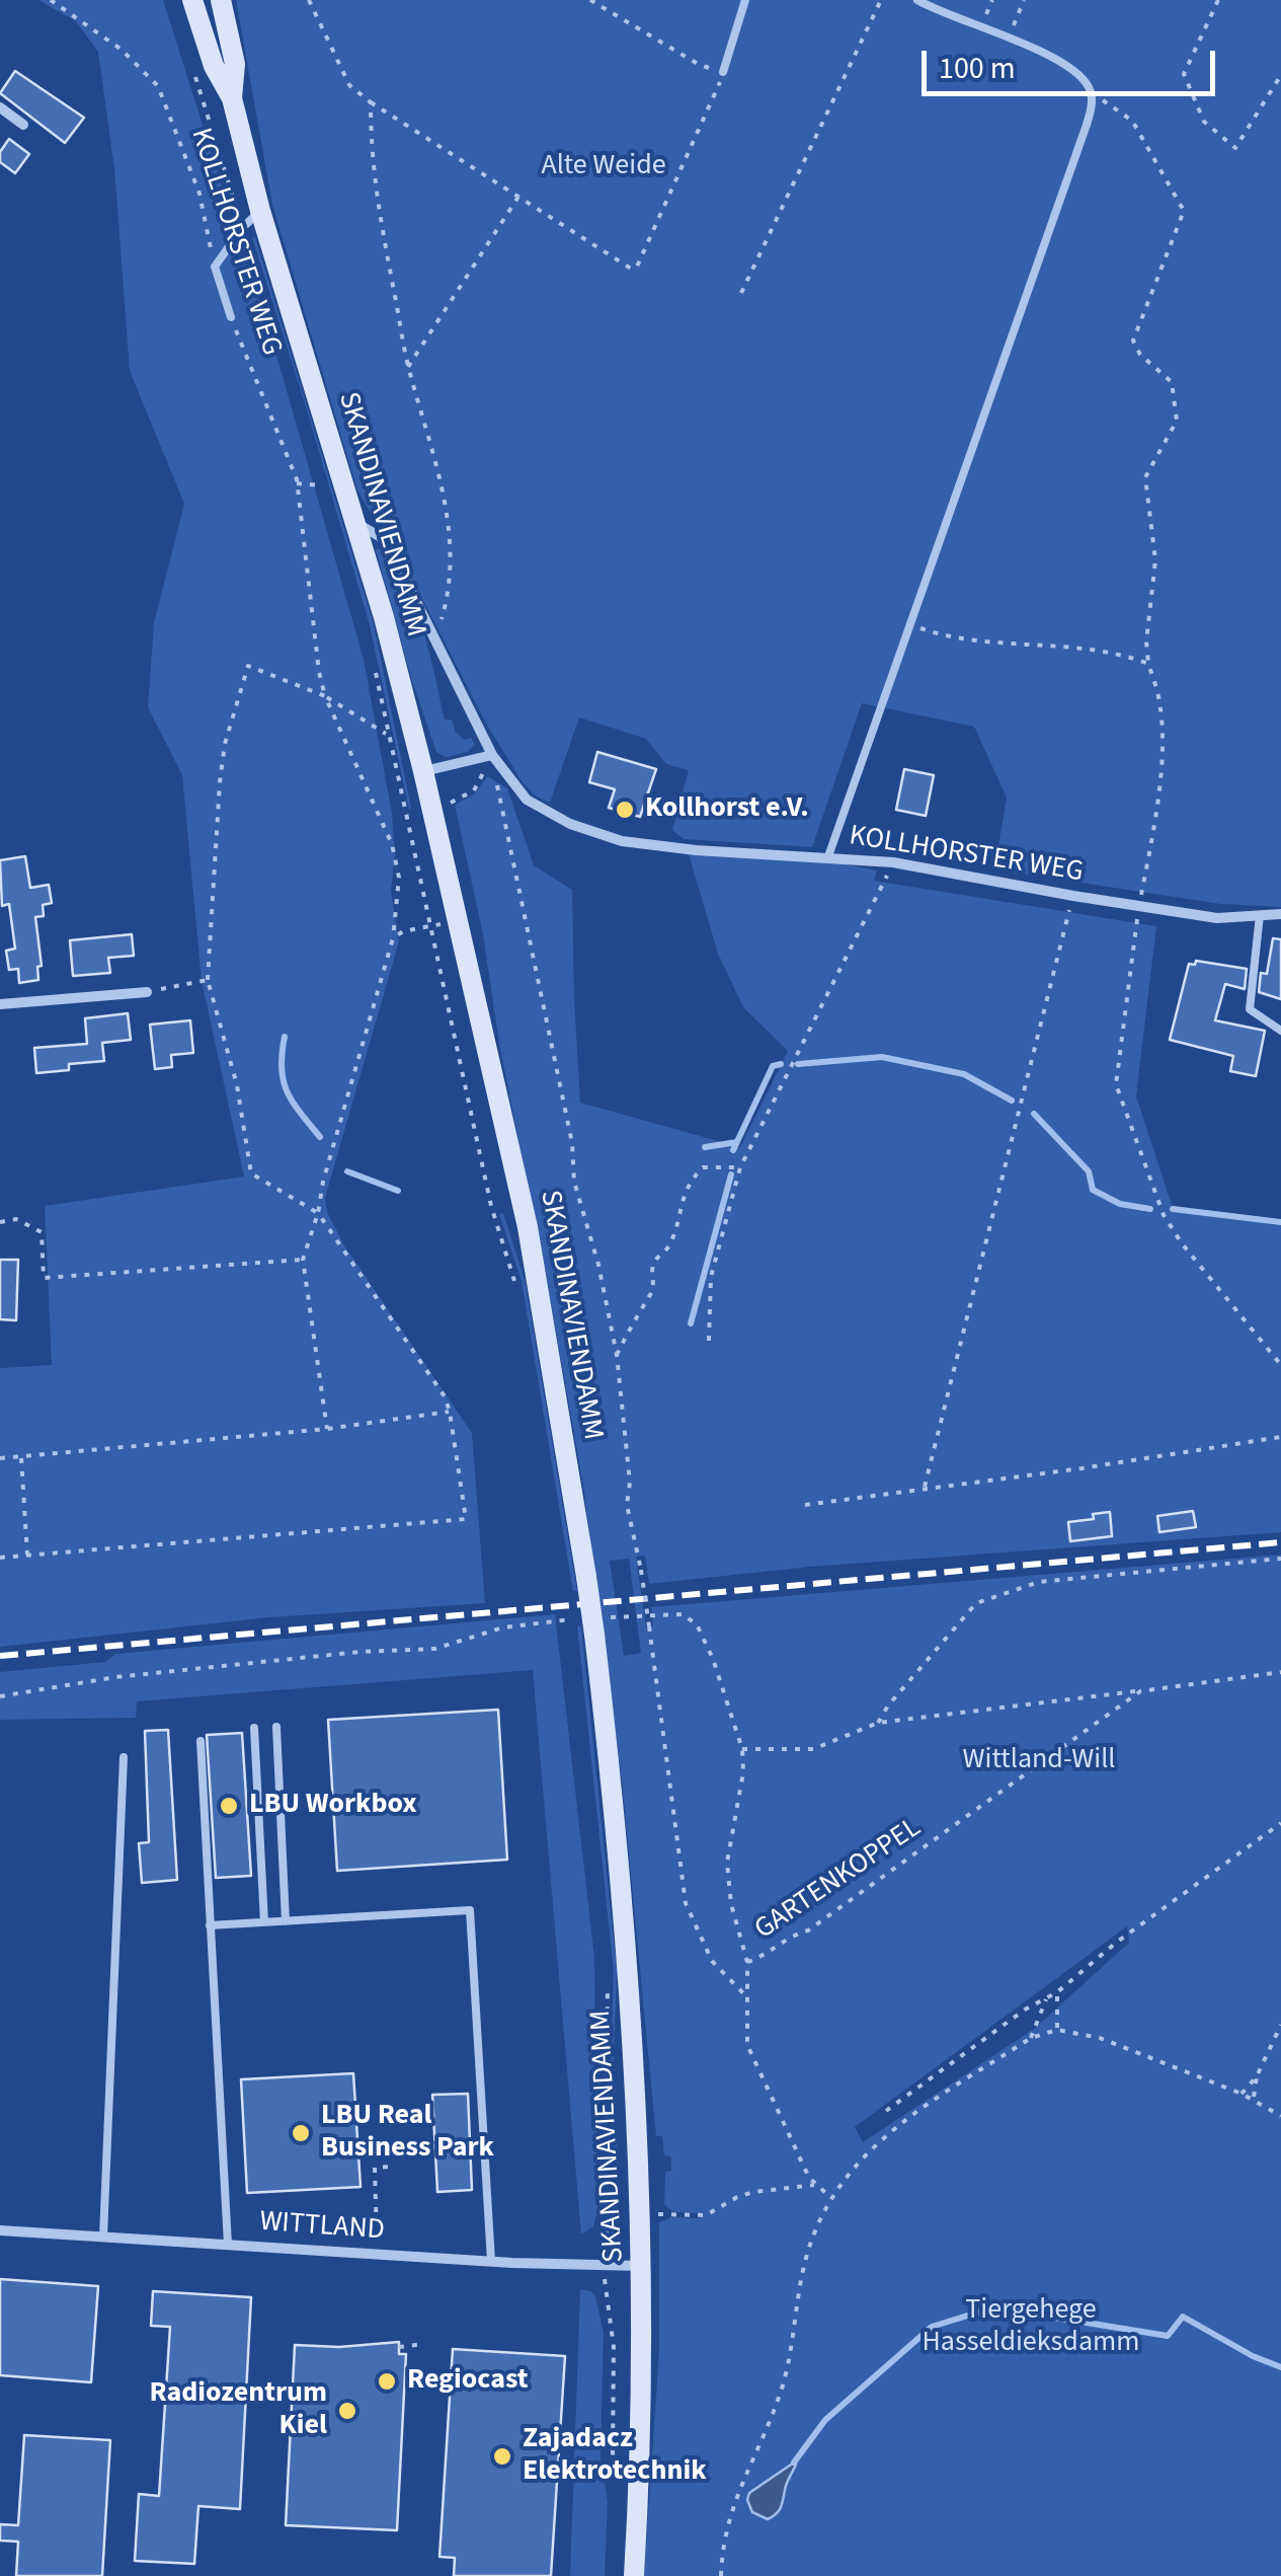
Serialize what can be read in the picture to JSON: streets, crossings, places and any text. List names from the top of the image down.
{
  "streets": {
    "main road": ["SKANDINAVIENDAMM"],
    "street": ["KOLLHORSTER WEG", "WITTLAND"],
    "path": ["GARTENKOPPEL"]
  },
  "crossings": [
    ["KOLLHORSTER WEG", "SKANDINAVIENDAMM"],
    ["SKANDINAVIENDAMM", "WITTLAND"]
  ],
  "parks": ["Alte Weide", "Wittland-Will", "Tiergehege Hasseldieksdamm"],
  "places": [
    "Kollhorst e.V.",
    "LBU Workbox",
    "LBU Real Business Park",
    "Regiocast",
    "Radiozentrum Kiel",
    "Zajadacz Elektrotechnik"
  ],
  "scale_bar": "100 m"
}
